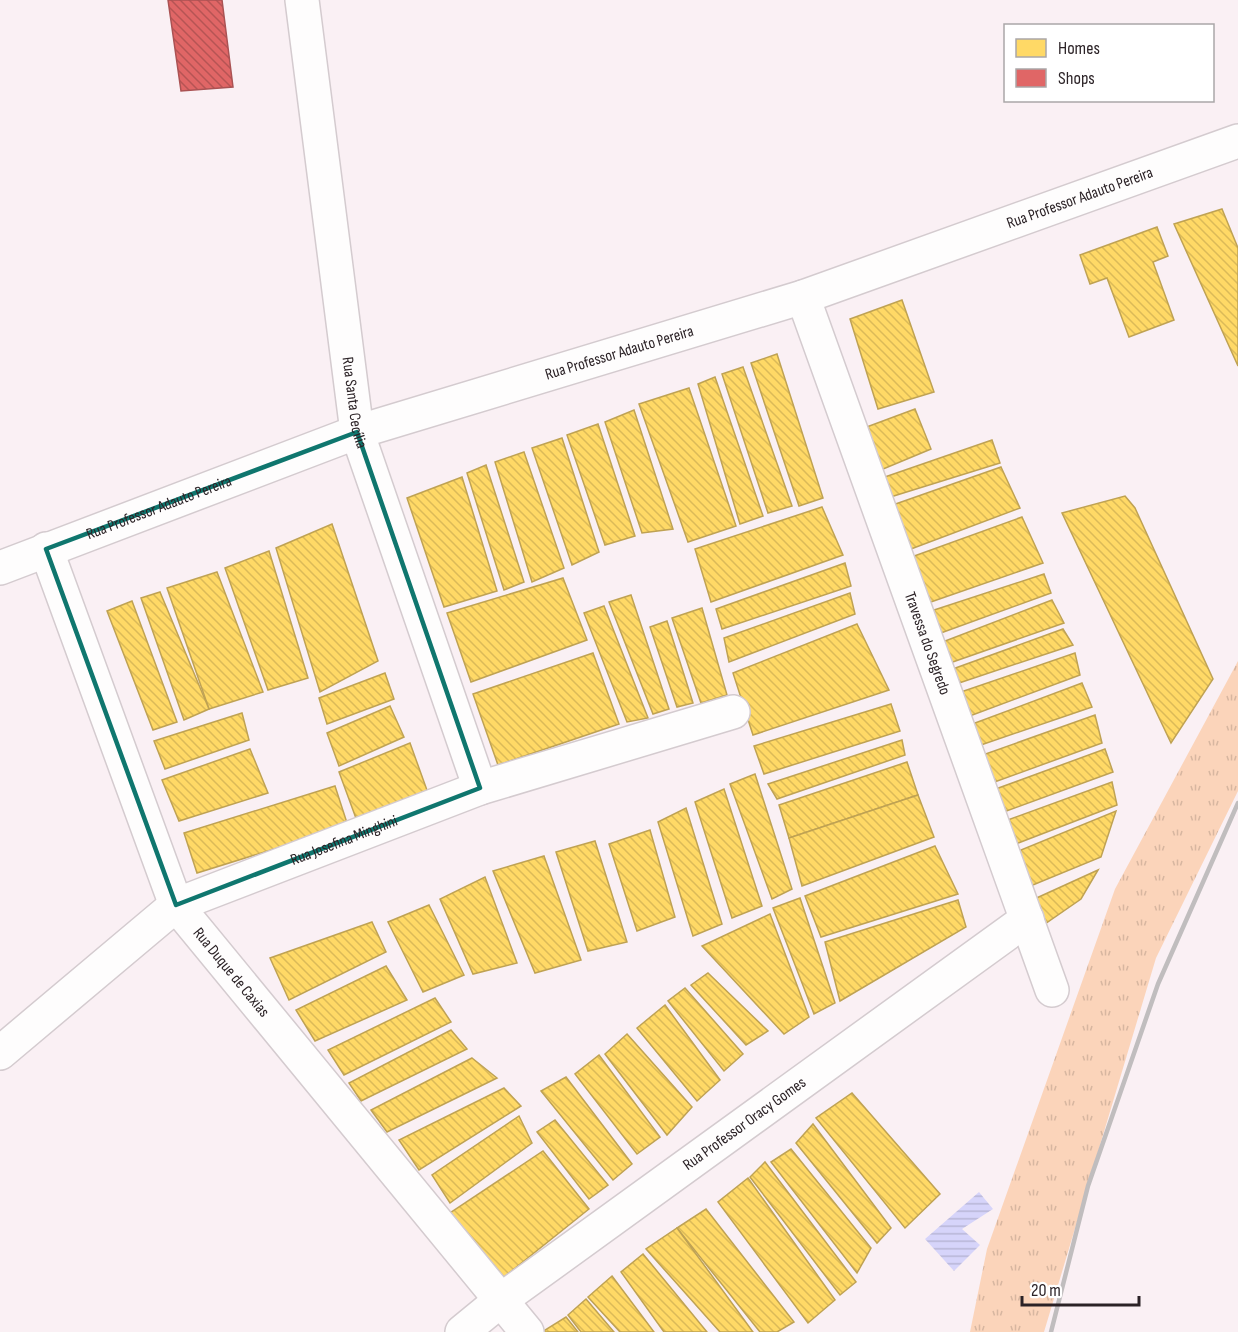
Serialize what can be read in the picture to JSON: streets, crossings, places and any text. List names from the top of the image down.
{
  "streets": {
    "street": [
      "Rua Professor Adauto Pereira",
      "Rua Santa Cecília",
      "Travessa do Segredo",
      "Rua Josefina Minghini",
      "Rua Duque de Caxias",
      "Rua Professor Oracy Gomes"
    ]
  },
  "crossings": [
    ["Rua Professor Adauto Pereira", "Rua Santa Cecília"],
    ["Rua Professor Adauto Pereira", "Travessa do Segredo"],
    ["Rua Professor Adauto Pereira", "Rua Duque de Caxias"],
    ["Rua Santa Cecília", "Rua Josefina Minghini"],
    ["Travessa do Segredo", "Rua Professor Oracy Gomes"],
    ["Rua Josefina Minghini", "Rua Duque de Caxias"],
    ["Rua Duque de Caxias", "Rua Professor Oracy Gomes"]
  ],
  "legend": ["Homes", "Shops"],
  "scale_bar": "20 m"
}
